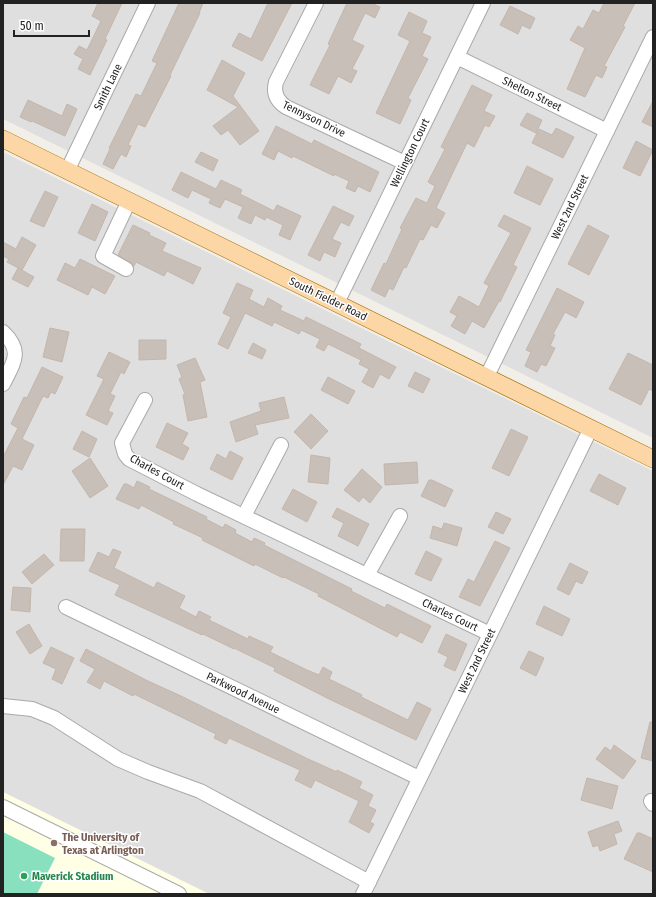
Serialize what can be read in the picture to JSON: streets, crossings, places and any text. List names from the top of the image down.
{
  "streets": {
    "main road": ["South Fielder Road"],
    "street": [
      "Smith Lane",
      "Shelton Street",
      "Tennyson Drive",
      "Wellington Court",
      "West 2nd Street",
      "Charles Court",
      "Parkwood Avenue"
    ]
  },
  "crossings": [
    ["Smith Lane", "South Fielder Road"],
    ["Shelton Street", "Wellington Court"],
    ["Shelton Street", "West 2nd Street"],
    ["Tennyson Drive", "Wellington Court"],
    ["Wellington Court", "South Fielder Road"],
    ["West 2nd Street", "South Fielder Road"],
    ["West 2nd Street", "Charles Court"],
    ["West 2nd Street", "Parkwood Avenue"]
  ],
  "places": ["The University of Texas at Arlington", "Maverick Stadium"],
  "scale_bar": "50 m"
}
